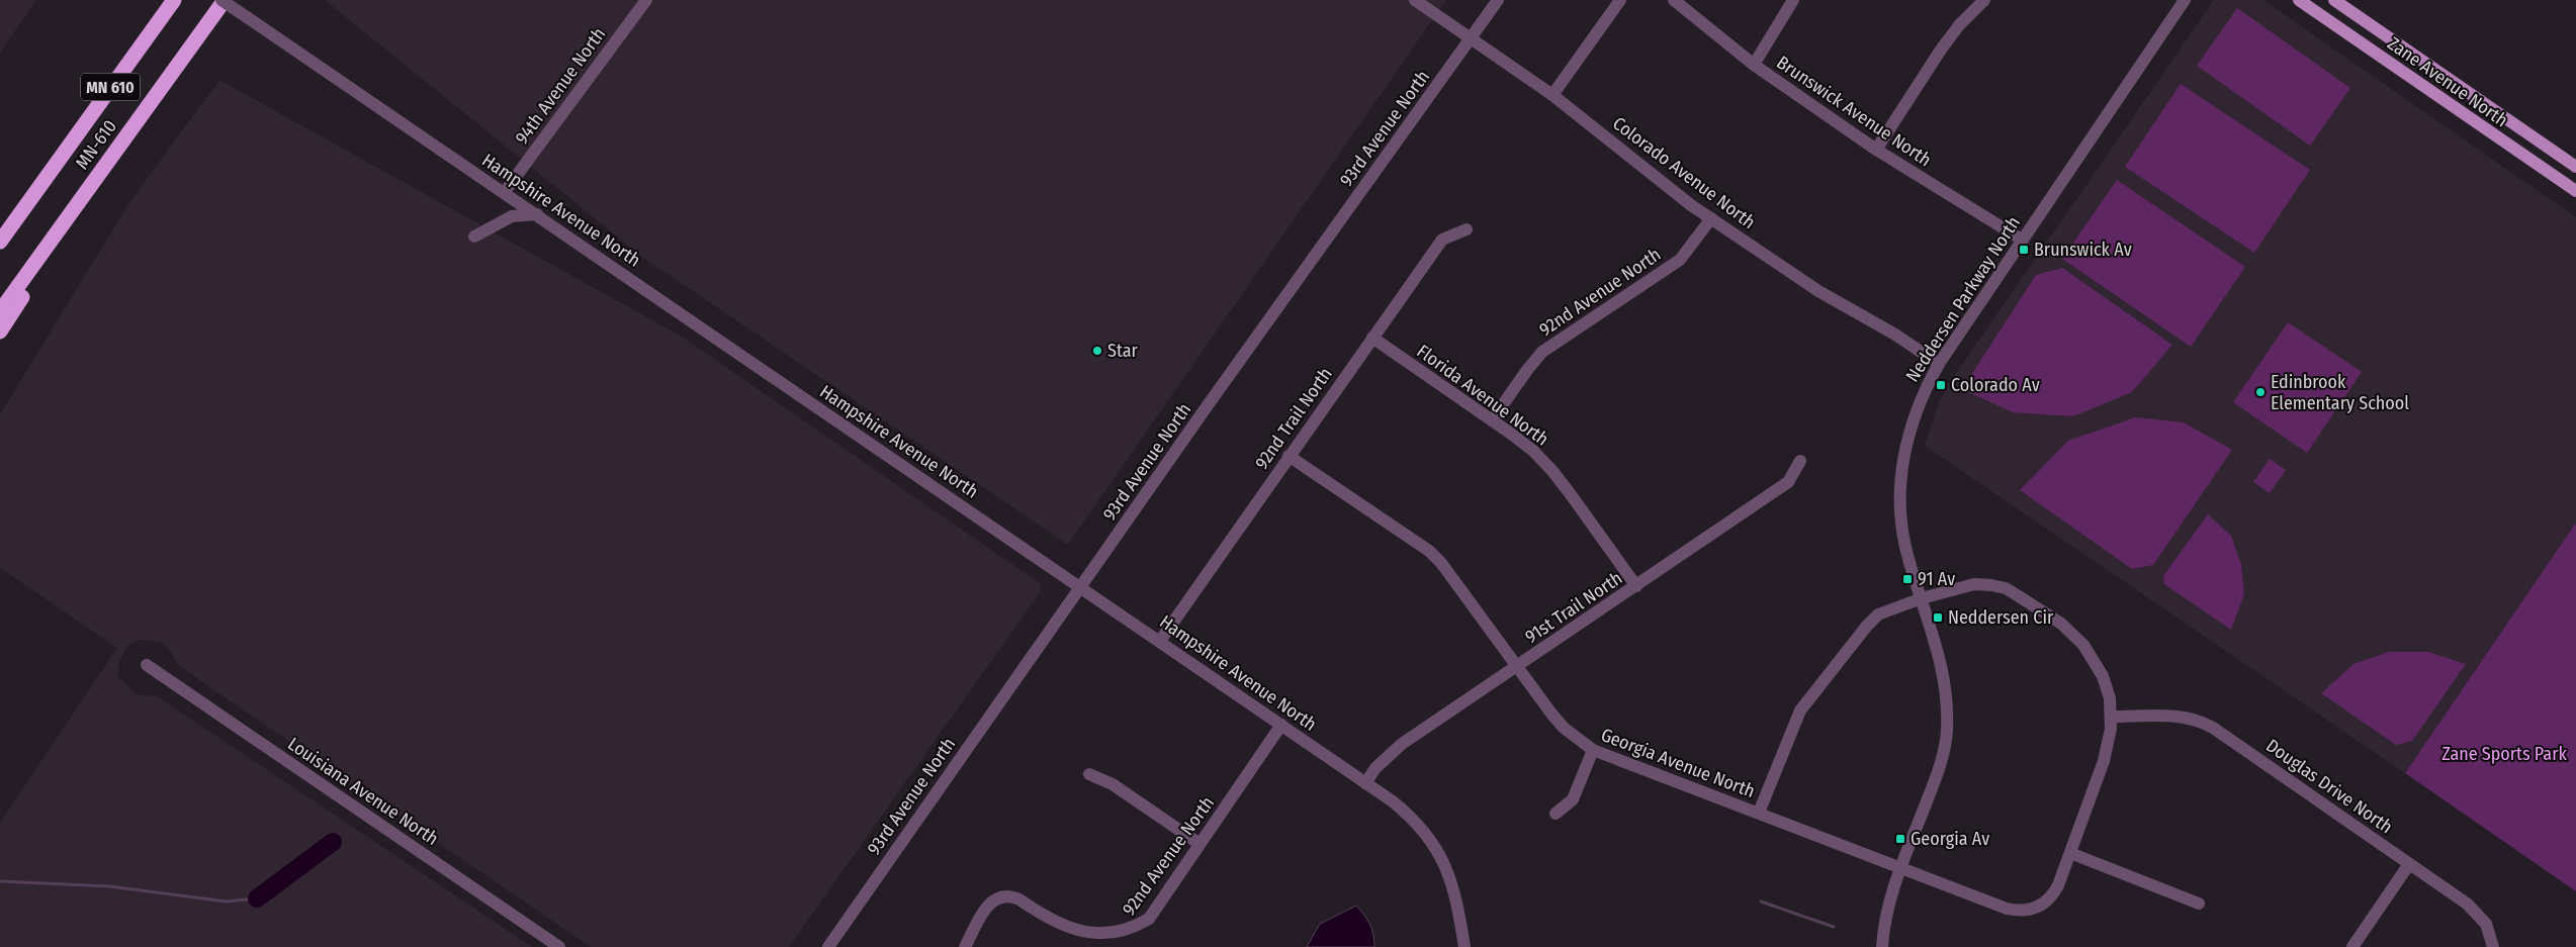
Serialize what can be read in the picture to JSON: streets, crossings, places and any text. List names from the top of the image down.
{
  "streets": {
    "highway": ["MN 610", "MN-610"],
    "main road": ["Zane Avenue North"],
    "street": [
      "94th Avenue North",
      "Brunswick Avenue North",
      "93rd Avenue North",
      "Colorado Avenue North",
      "Hampshire Avenue North",
      "92nd Avenue North",
      "Neddersen Parkway North",
      "Florida Avenue North",
      "92nd Trail North",
      "91st Trail North",
      "Georgia Avenue North",
      "Douglas Drive North",
      "Louisiana Avenue North"
    ]
  },
  "crossings": [
    ["94th Avenue North", "Hampshire Avenue North"],
    ["Brunswick Avenue North", "Neddersen Parkway North"],
    ["93rd Avenue North", "Colorado Avenue North"],
    ["93rd Avenue North", "Hampshire Avenue North"],
    ["MN-610", "Hampshire Avenue North"],
    ["Colorado Avenue North", "92nd Avenue North"],
    ["Colorado Avenue North", "Neddersen Parkway North"],
    ["Hampshire Avenue North", "92nd Avenue North"],
    ["Hampshire Avenue North", "92nd Trail North"],
    ["Hampshire Avenue North", "91st Trail North"],
    ["92nd Avenue North", "Florida Avenue North"],
    ["Neddersen Parkway North", "Georgia Avenue North"],
    ["Florida Avenue North", "92nd Trail North"],
    ["Florida Avenue North", "91st Trail North"],
    ["92nd Trail North", "Georgia Avenue North"],
    ["91st Trail North", "Georgia Avenue North"],
    ["Georgia Avenue North", "Douglas Drive North"]
  ],
  "parks": ["Zane Sports Park"],
  "places": {
    "transit": [
      "Brunswick Av",
      "Colorado Av",
      "91 Av",
      "Neddersen Cir",
      "Georgia Av"
    ],
    "other": ["Star", "Edinbrook Elementary School"]
  }
}
